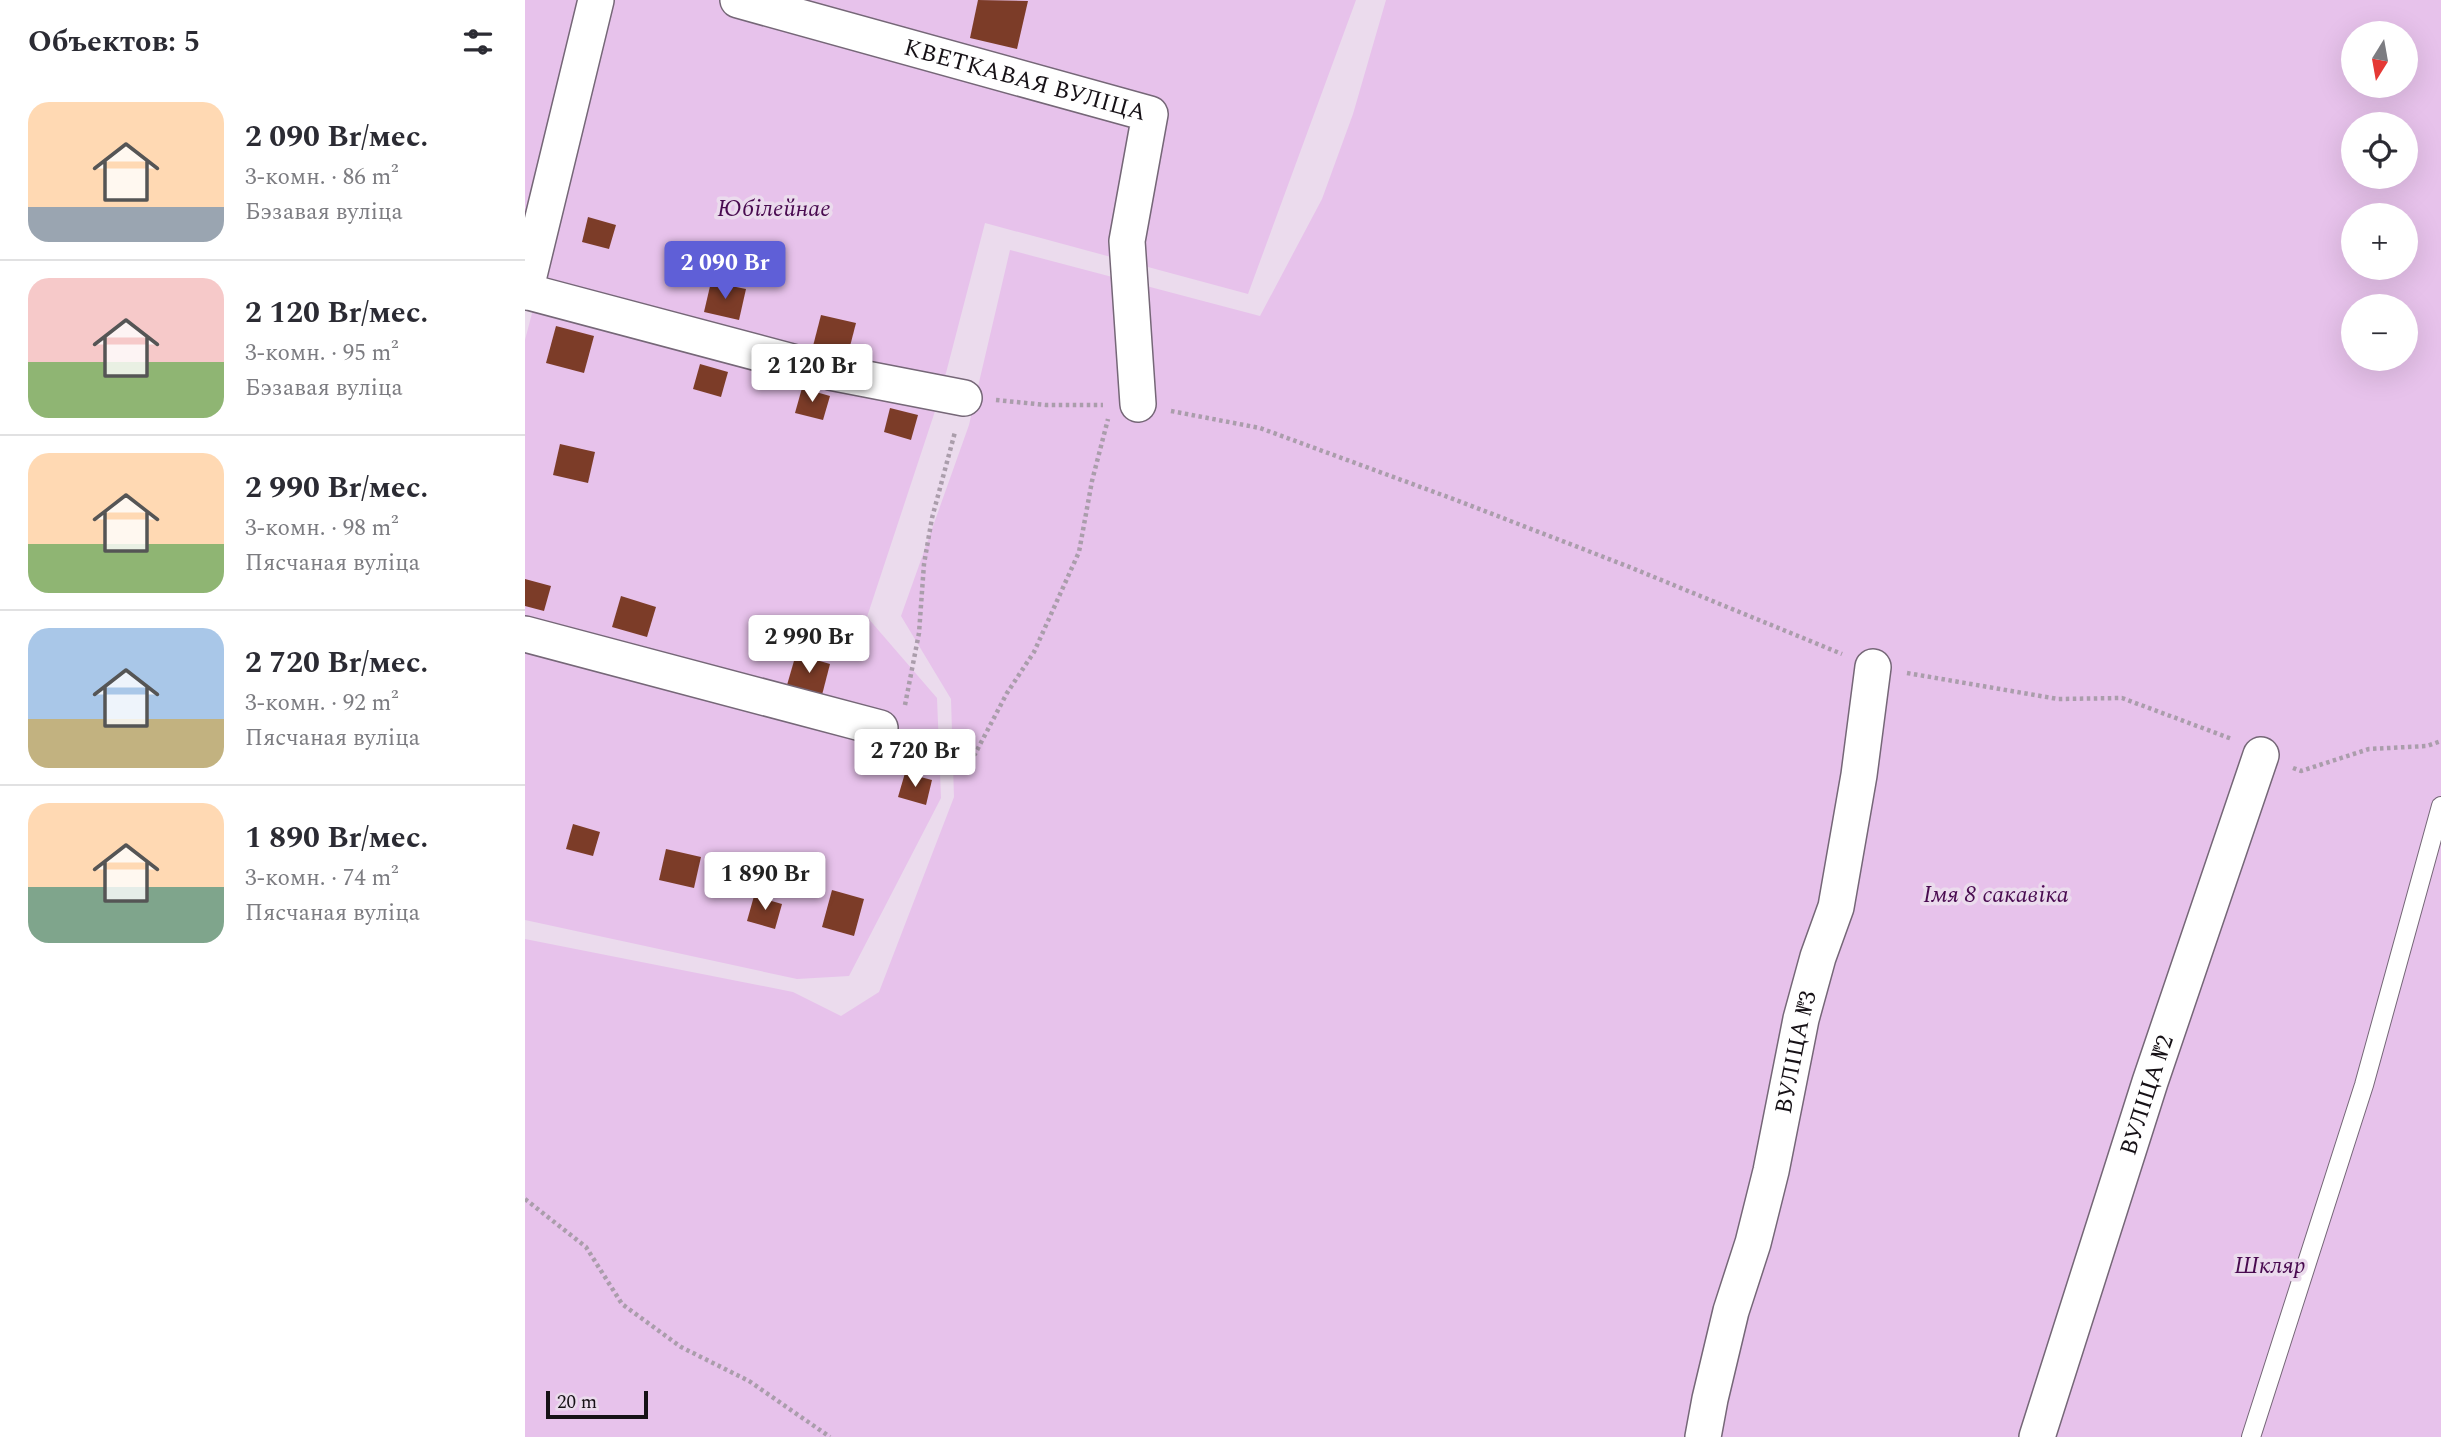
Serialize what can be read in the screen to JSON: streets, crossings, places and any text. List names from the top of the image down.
{
  "streets": {
    "street": ["КВЕТКАВАЯ ВУЛІЦА", "ВУЛІЦА №3", "ВУЛІЦА №2"]
  },
  "parks": ["Юбілейнае", "Імя 8 сакавіка", "Шкляр"],
  "scale_bar": "20 m",
  "north": "bottom",
  "page": {
    "heading": "Объектов: 5",
    "map_buttons": ["+", "−"],
    "list": [
      {
        "name": "2 090 Br/мес.",
        "note": "3-комн. · 86 m² · Бэзавая вуліца"
      },
      {
        "name": "2 120 Br/мес.",
        "note": "3-комн. · 95 m² · Бэзавая вуліца"
      },
      {
        "name": "2 990 Br/мес.",
        "note": "3-комн. · 98 m² · Пясчаная вуліца"
      },
      {
        "name": "2 720 Br/мес.",
        "note": "3-комн. · 92 m² · Пясчаная вуліца"
      },
      {
        "name": "1 890 Br/мес.",
        "note": "3-комн. · 74 m² · Пясчаная вуліца"
      }
    ],
    "price": [
      "2 090 Br",
      "2 120 Br",
      "2 990 Br",
      "2 720 Br",
      "1 890 Br"
    ],
    "scale": "20 m"
  }
}
